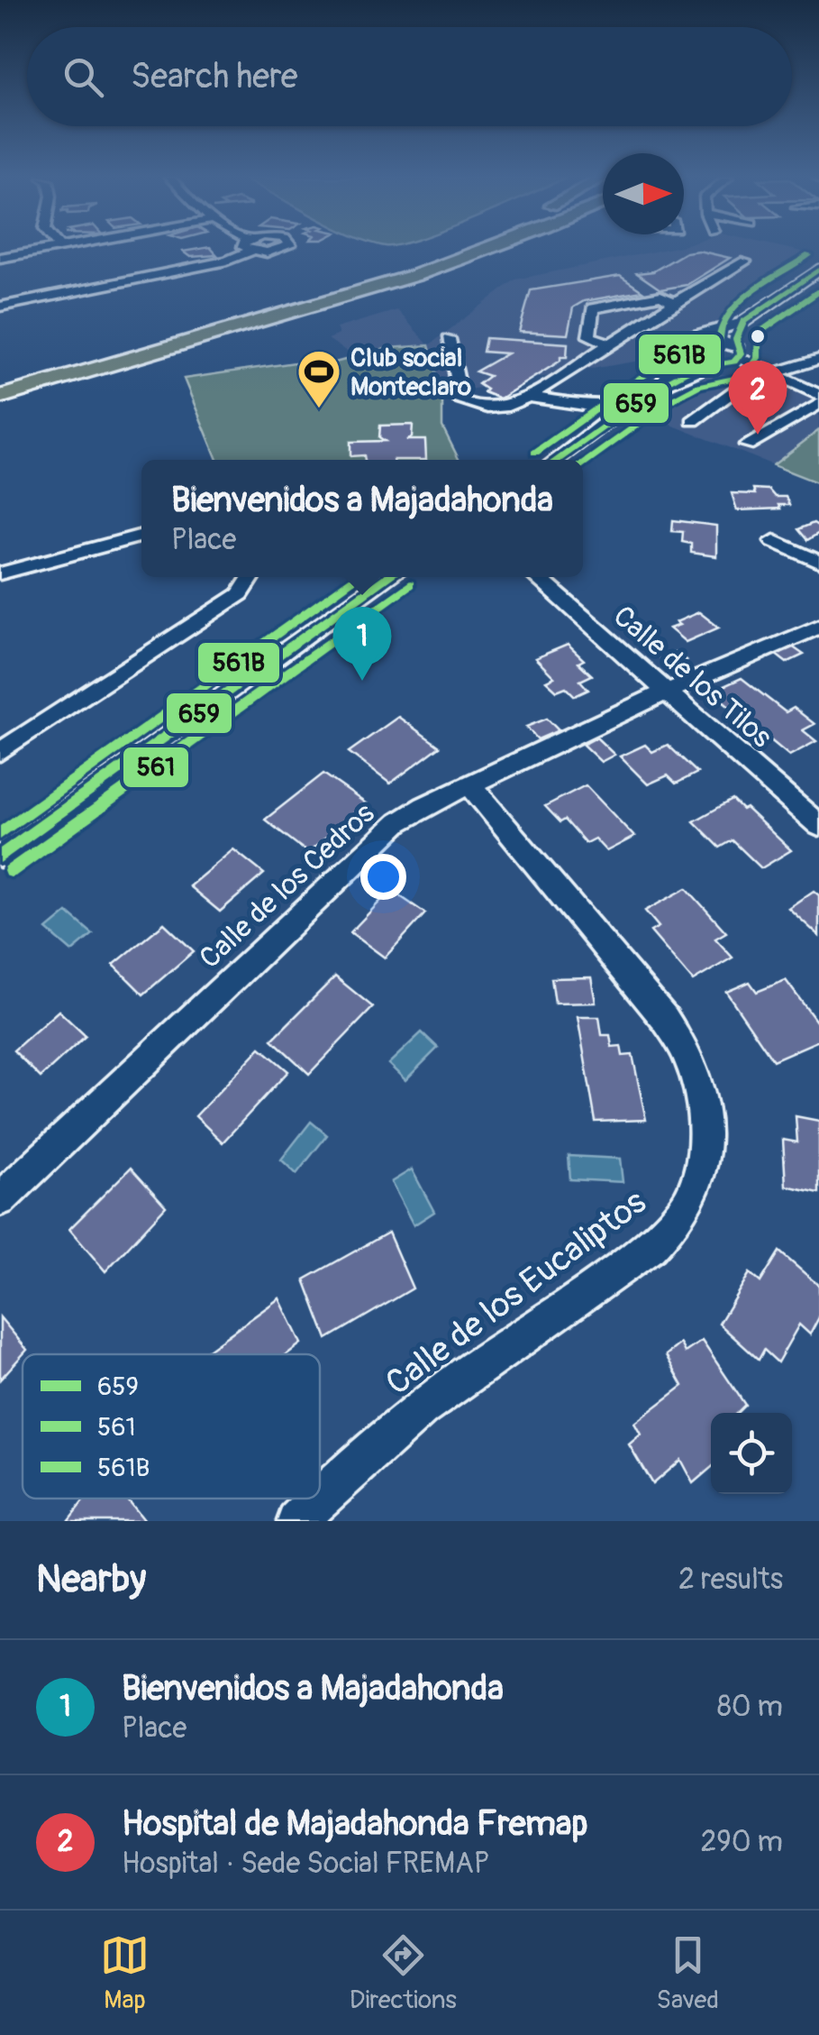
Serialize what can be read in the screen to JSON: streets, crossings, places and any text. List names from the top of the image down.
{
  "streets": {
    "street": ["Calle de los Tilos", "Calle de los Cedros", "Calle de los Eucaliptos"]
  },
  "crossings": [
    ["Calle de los Tilos", "Calle de los Cedros"],
    ["Calle de los Cedros", "Calle de los Eucaliptos"]
  ],
  "places": {
    "sports": ["Club social Monteclaro"]
  },
  "lines": ["transit line 561B", "transit line 659", "transit line 561"],
  "legend": ["659", "561", "561B"],
  "north": "right",
  "page": {
    "search": "Search here",
    "pins": ["2", "1"],
    "popup": ["Bienvenidos a Majadahonda", "Place"],
    "heading": ["Nearby", "2 results"],
    "list": [
      {
        "mark": "1",
        "name": "Bienvenidos a Majadahonda",
        "note": "Place",
        "value": "80 m"
      },
      {
        "mark": "2",
        "name": "Hospital de Majadahonda Fremap",
        "note": "Hospital · Sede Social FREMAP",
        "value": "290 m"
      }
    ],
    "nav": ["Map", "Directions", "Saved"]
  }
}
